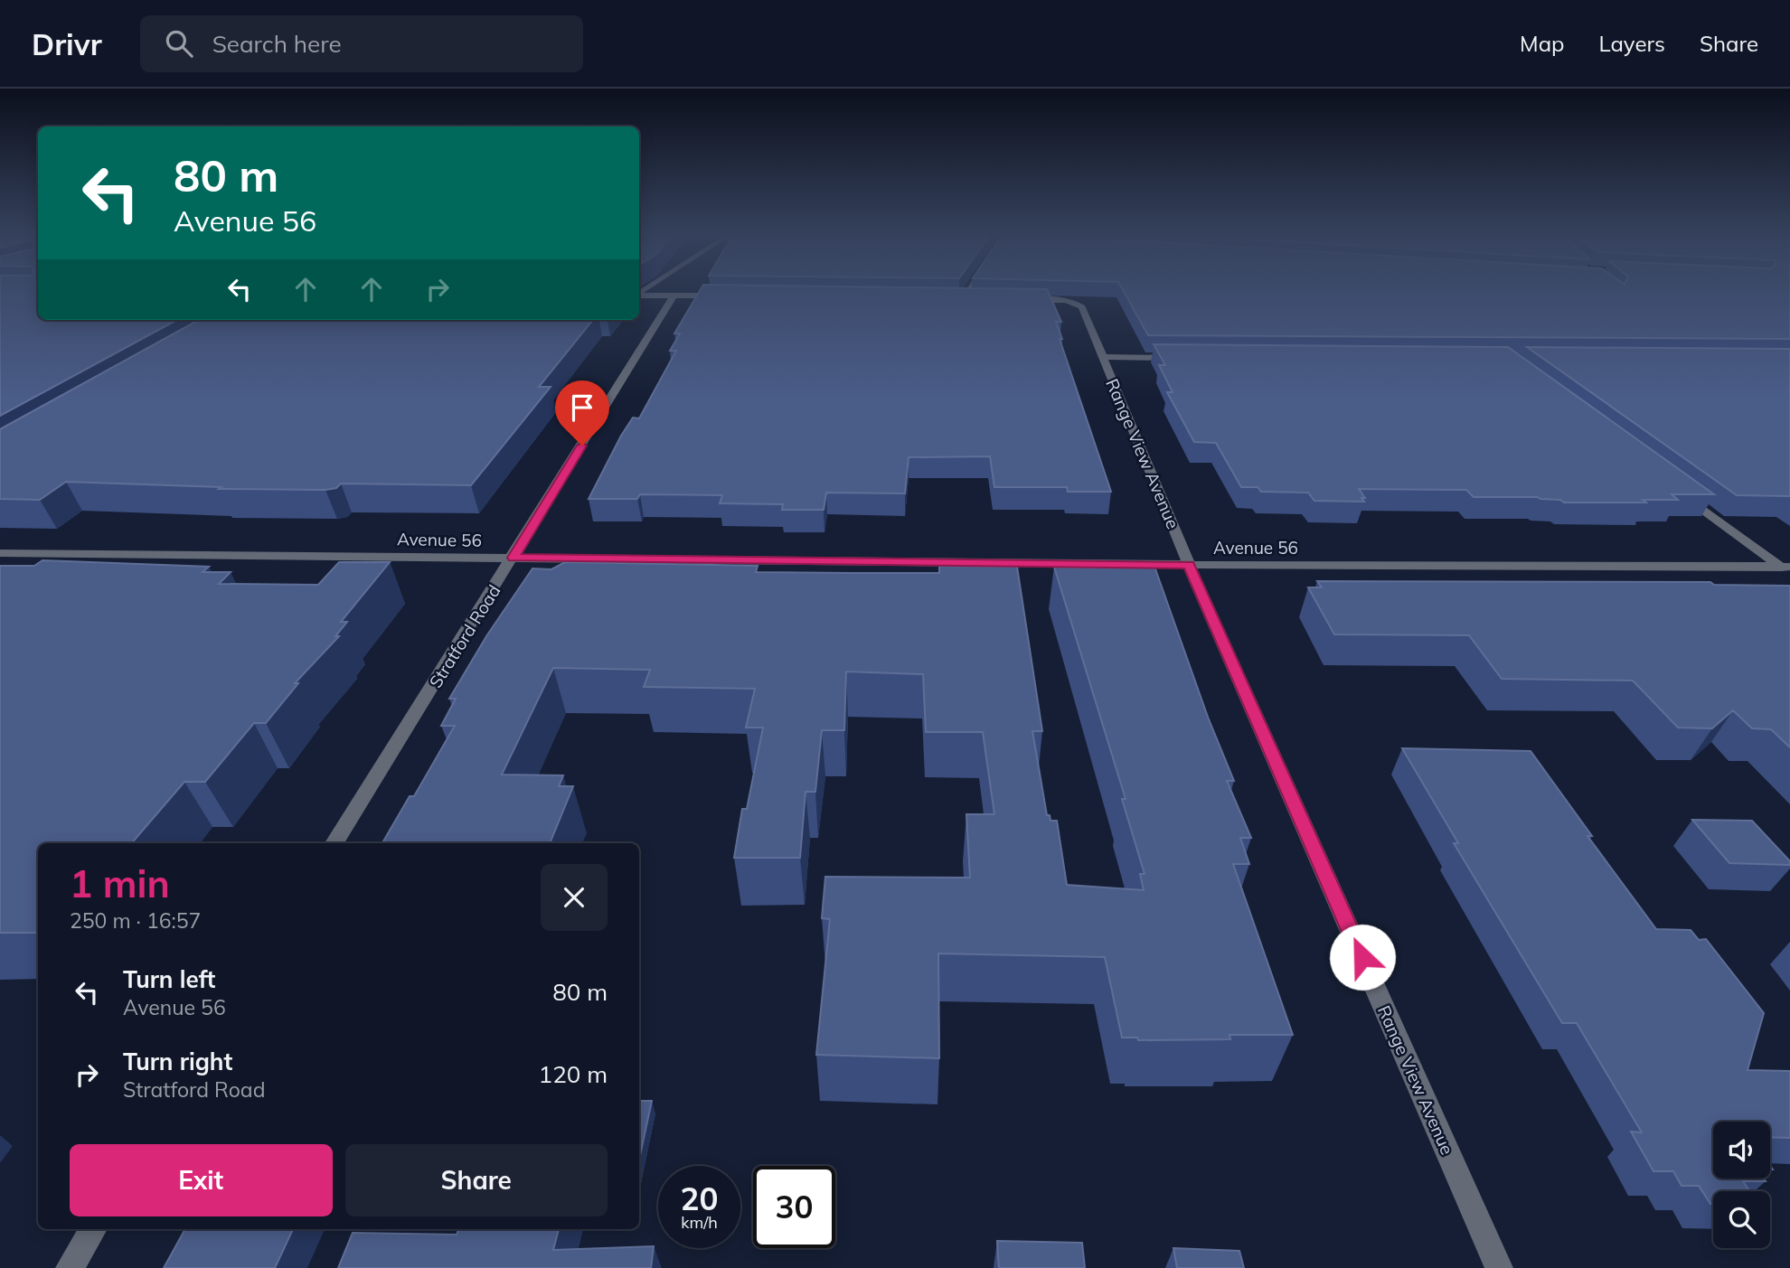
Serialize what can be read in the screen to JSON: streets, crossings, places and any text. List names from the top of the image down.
{
  "streets": {
    "street": ["Range View Avenue", "Avenue 56", "Stratford Road"]
  },
  "crossings": [
    ["Range View Avenue", "Avenue 56"],
    ["Avenue 56", "Stratford Road"]
  ],
  "page": {
    "header": "Drivr",
    "search": "Search here",
    "nav": ["Map", "Layers", "Share"],
    "turn": ["80 m", "Avenue 56"],
    "heading": ["1 min", "250 m · 16:57"],
    "list": [
      {
        "name": "Turn left",
        "note": "Avenue 56",
        "value": "80 m"
      },
      {
        "name": "Turn right",
        "note": "Stratford Road",
        "value": "120 m"
      }
    ],
    "buttons": ["Exit", "Share"],
    "speed": "20 km/h",
    "limit": "30"
  }
}
